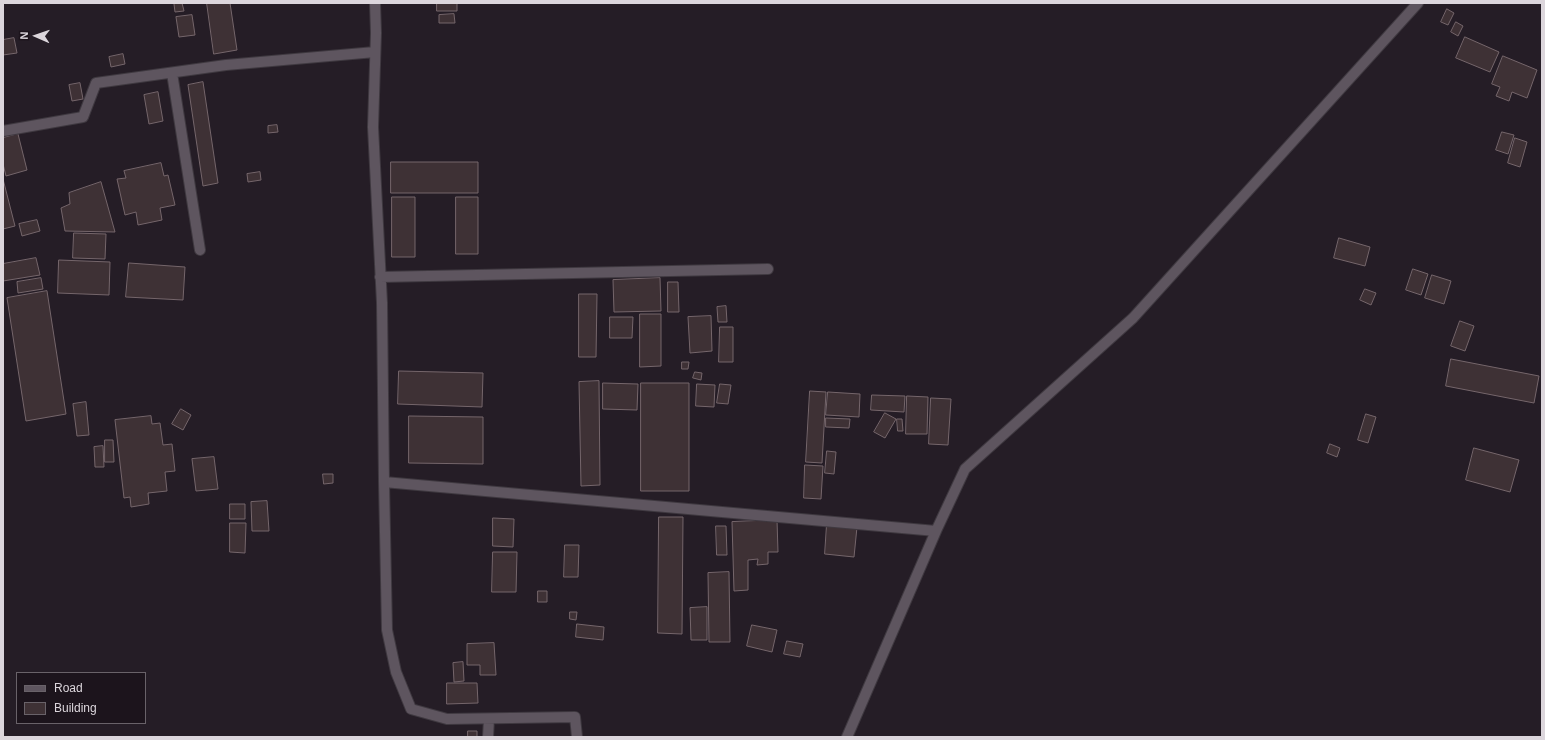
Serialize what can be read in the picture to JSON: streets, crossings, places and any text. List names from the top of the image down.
{
  "legend": ["Road", "Building"],
  "north": "left"
}
